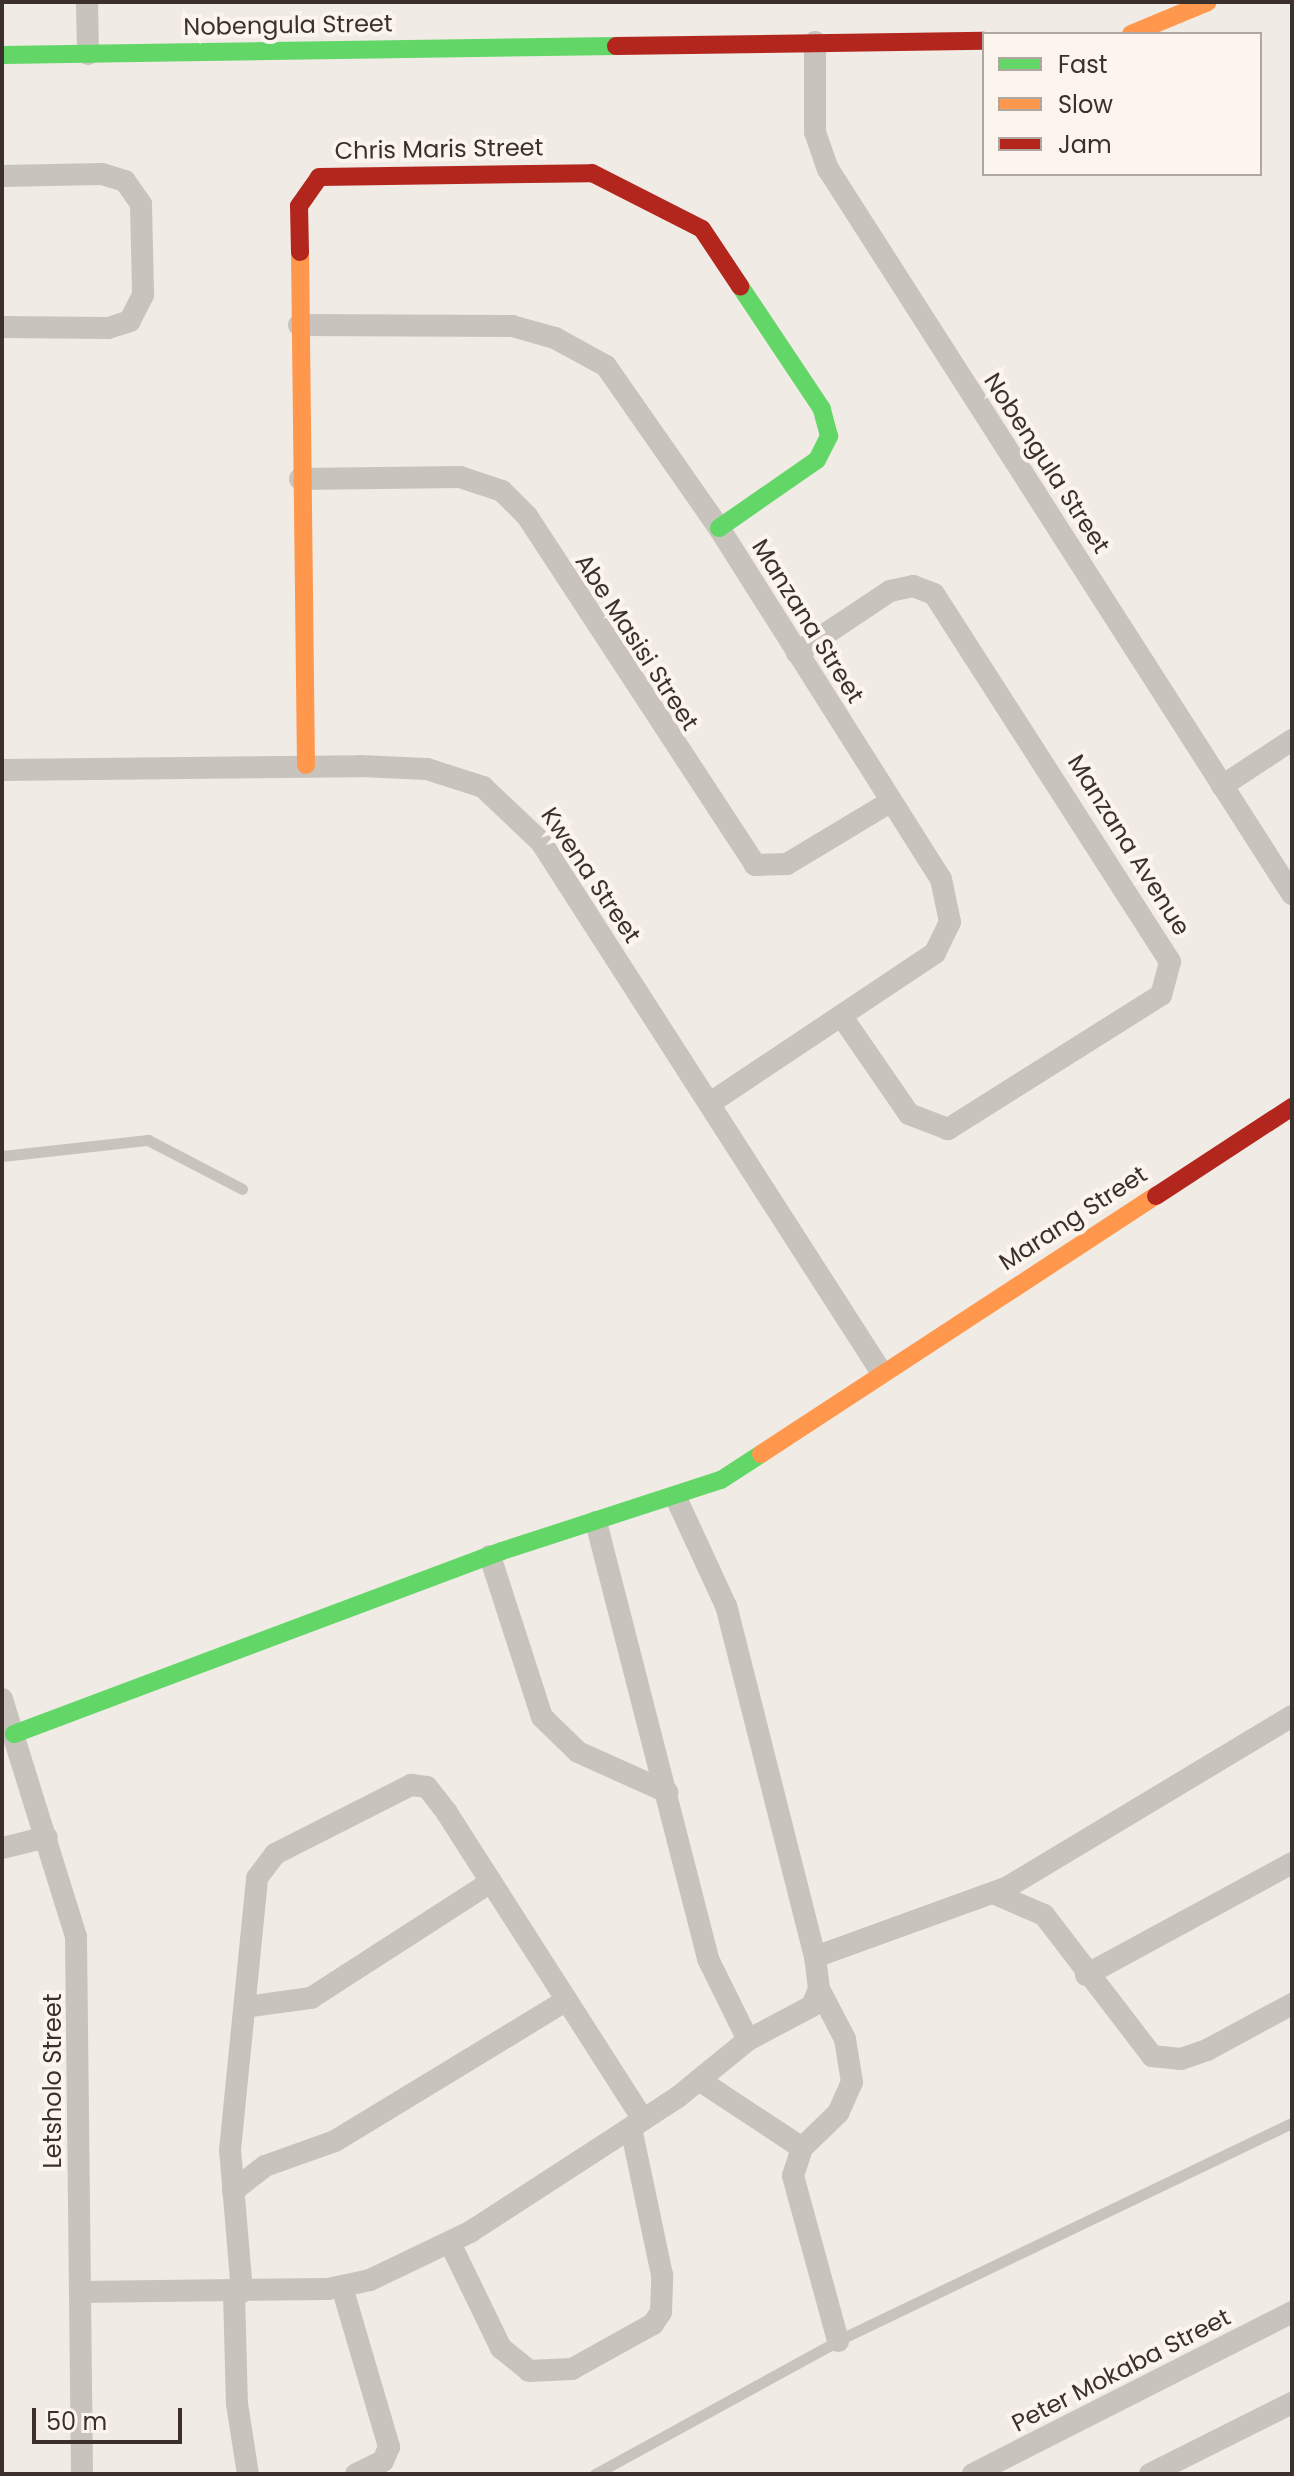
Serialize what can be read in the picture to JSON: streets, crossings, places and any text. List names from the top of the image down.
{
  "streets": {
    "street": [
      "Nobengula Street",
      "Chris Maris Street",
      "Manzana Street",
      "Abe Masisi Street",
      "Manzana Avenue",
      "Kwena Street",
      "Marang Street",
      "Letsholo Street",
      "Peter Mokaba Street"
    ]
  },
  "crossings": [
    ["Chris Maris Street", "Manzana Street"],
    ["Chris Maris Street", "Abe Masisi Street"],
    ["Chris Maris Street", "Kwena Street"],
    ["Manzana Street", "Abe Masisi Street"],
    ["Manzana Street", "Manzana Avenue"],
    ["Manzana Street", "Kwena Street"],
    ["Kwena Street", "Marang Street"],
    ["Marang Street", "Letsholo Street"]
  ],
  "legend": ["Fast", "Slow", "Jam"],
  "scale_bar": "50 m"
}
